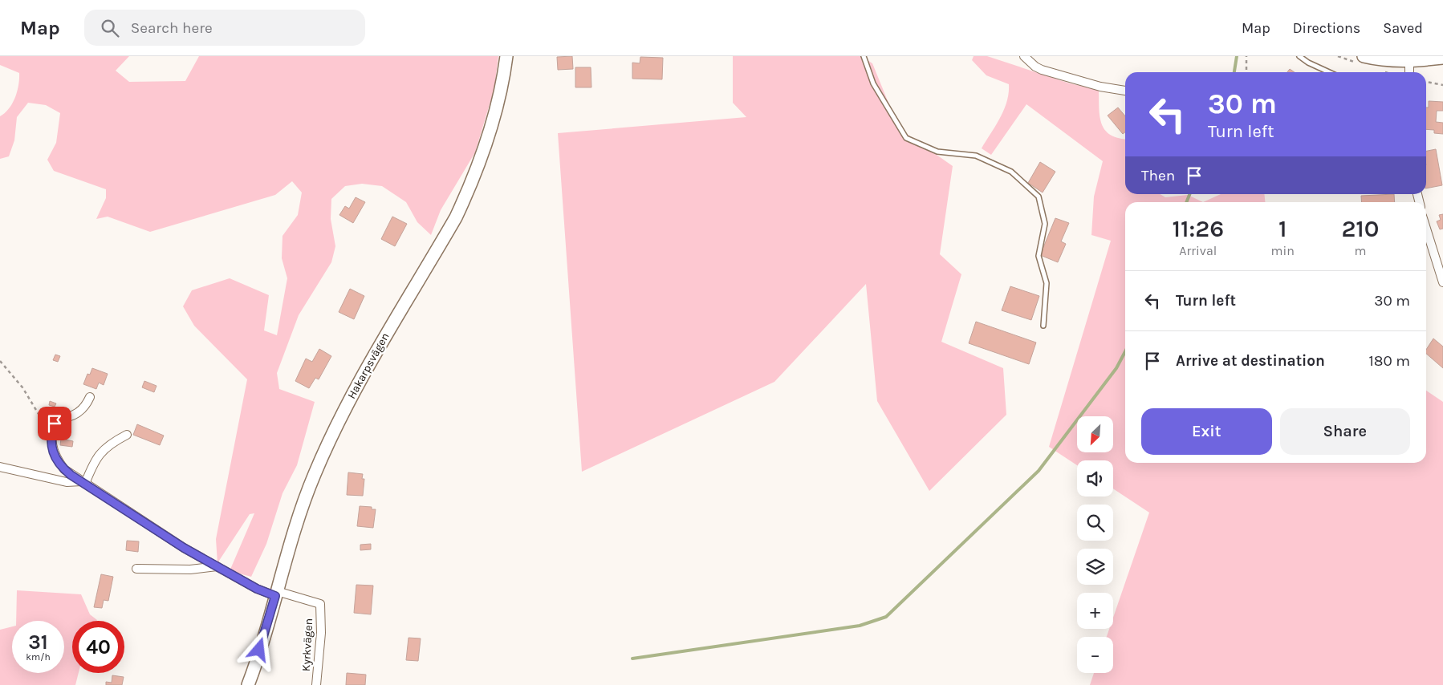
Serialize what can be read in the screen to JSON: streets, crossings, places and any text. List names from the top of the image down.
{
  "streets": {
    "street": ["Hakarpsvägen", "Kyrkvägen"]
  },
  "crossings": [
    ["Hakarpsvägen", "Kyrkvägen"]
  ],
  "north": "bottom left",
  "page": {
    "header": "Map",
    "search": "Search here",
    "nav": ["Map", "Directions", "Saved"],
    "turn": ["30 m", "Turn left"],
    "then": "Then",
    "eta": [
      "11:26",
      "Arrival",
      "1",
      "min",
      "210",
      "m"
    ],
    "list": [
      {
        "name": "Turn left",
        "value": "30 m"
      },
      {
        "name": "Arrive at destination",
        "value": "180 m"
      }
    ],
    "buttons": ["Exit", "Share"],
    "map_buttons": ["+", "−"],
    "speed": "31 km/h",
    "limit": "40"
  }
}
